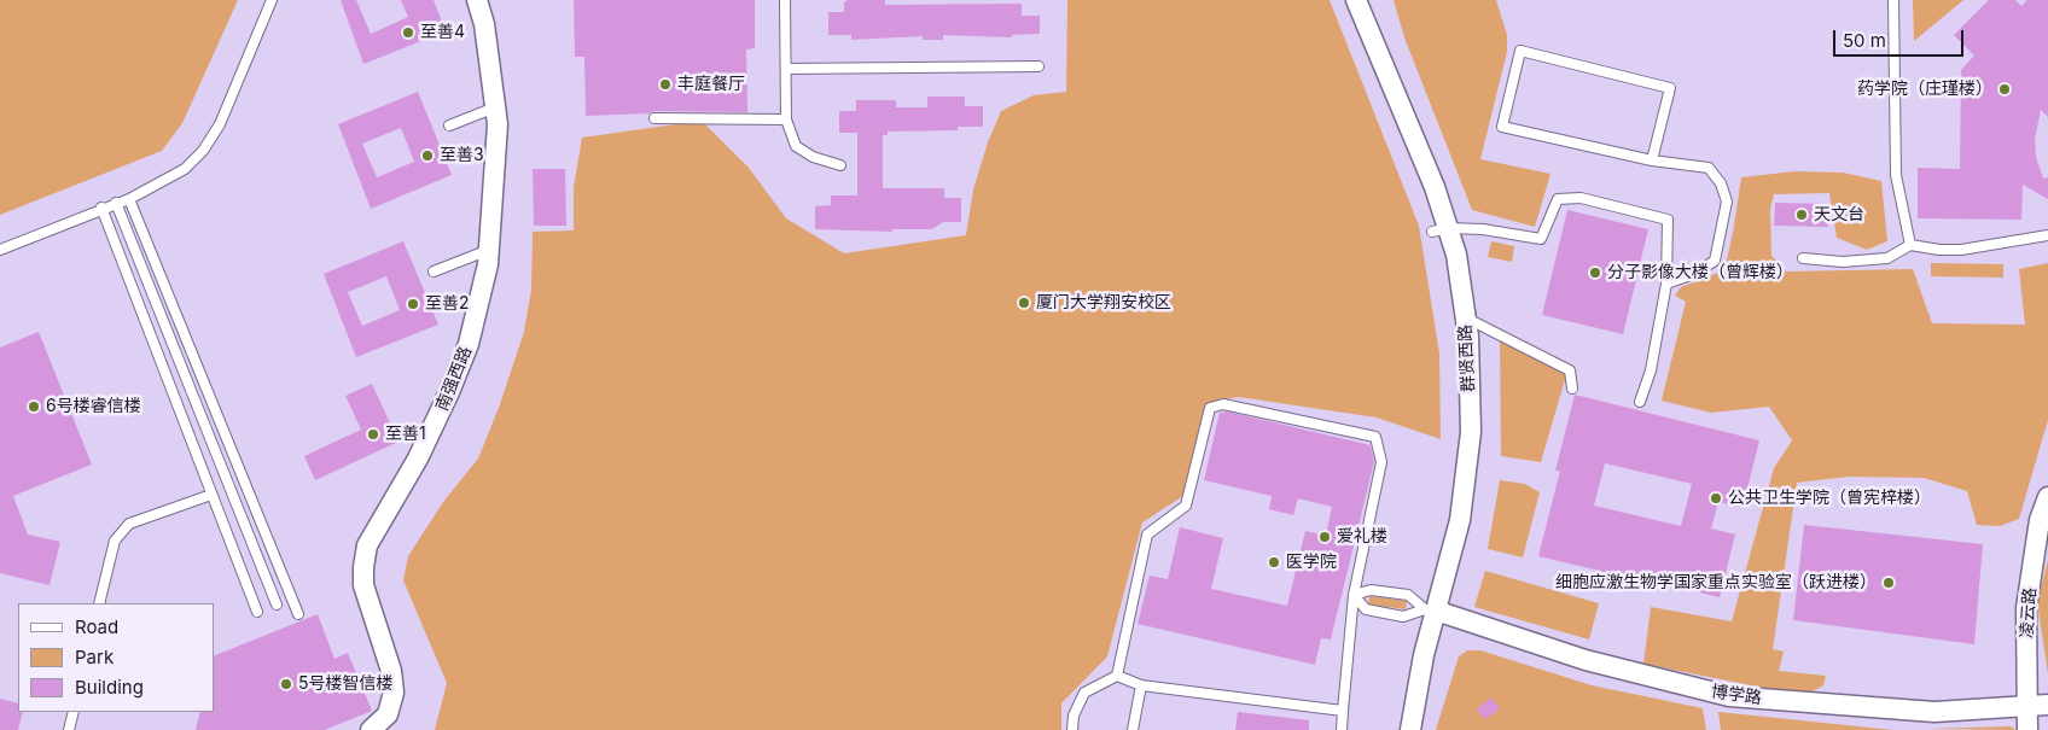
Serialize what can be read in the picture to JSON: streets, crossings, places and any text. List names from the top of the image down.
{
  "streets": {
    "street": [
      "群贤西路",
      "南强西路",
      "凌云路",
      "博学路"
    ]
  },
  "crossings": [
    ["群贤西路", "博学路"],
    ["凌云路", "博学路"]
  ],
  "places": [
    "至善4",
    "丰庭餐厅",
    "药学院（庄瑾楼）",
    "至善3",
    "天文台",
    "分子影像大楼（曾辉楼）",
    "厦门大学翔安校区",
    "至善2",
    "6号楼睿信楼",
    "至善1",
    "公共卫生学院（曾宪梓楼）",
    "爱礼楼",
    "医学院",
    "细胞应激生物学国家重点实验室（跃进楼）",
    "5号楼智信楼"
  ],
  "legend": ["Road", "Park", "Building"],
  "scale_bar": "50 m"
}
